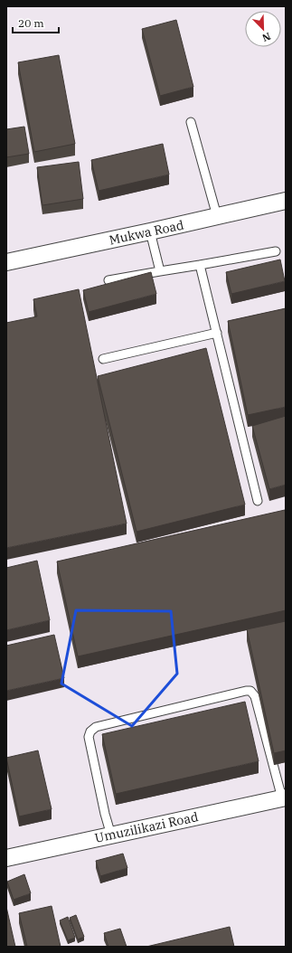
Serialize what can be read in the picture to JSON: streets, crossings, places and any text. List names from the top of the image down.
{
  "streets": {
    "street": ["Mukwa Road", "Umuzilikazi Road"]
  },
  "scale_bar": "20 m",
  "north": "bottom right"
}
